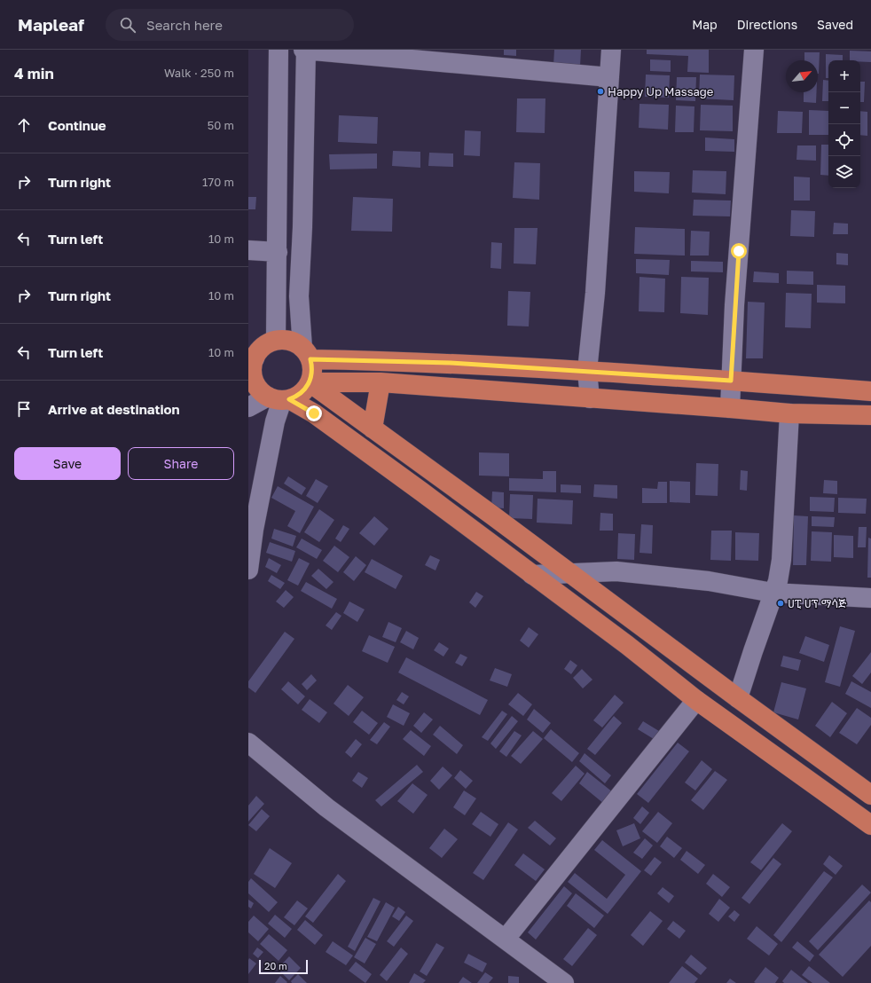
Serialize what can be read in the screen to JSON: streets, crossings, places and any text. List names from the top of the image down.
{
  "places": ["Happy Up Massage", "ሀፒ ሀፕ ማሳጅ"],
  "scale_bar": "20 m",
  "north": "top right",
  "page": {
    "header": "Mapleaf",
    "search": "Search here",
    "nav": ["Map", "Directions", "Saved"],
    "heading": ["4 min", "Walk · 250 m"],
    "map_buttons": ["+", "−"],
    "list": [
      ["Continue", "50 m"],
      ["Turn right", "170 m"],
      ["Turn left", "10 m"],
      ["Turn right", "10 m"],
      ["Turn left", "10 m"],
      "Arrive at destination"
    ],
    "buttons": ["Save", "Share"],
    "scale": "20 m"
  }
}
